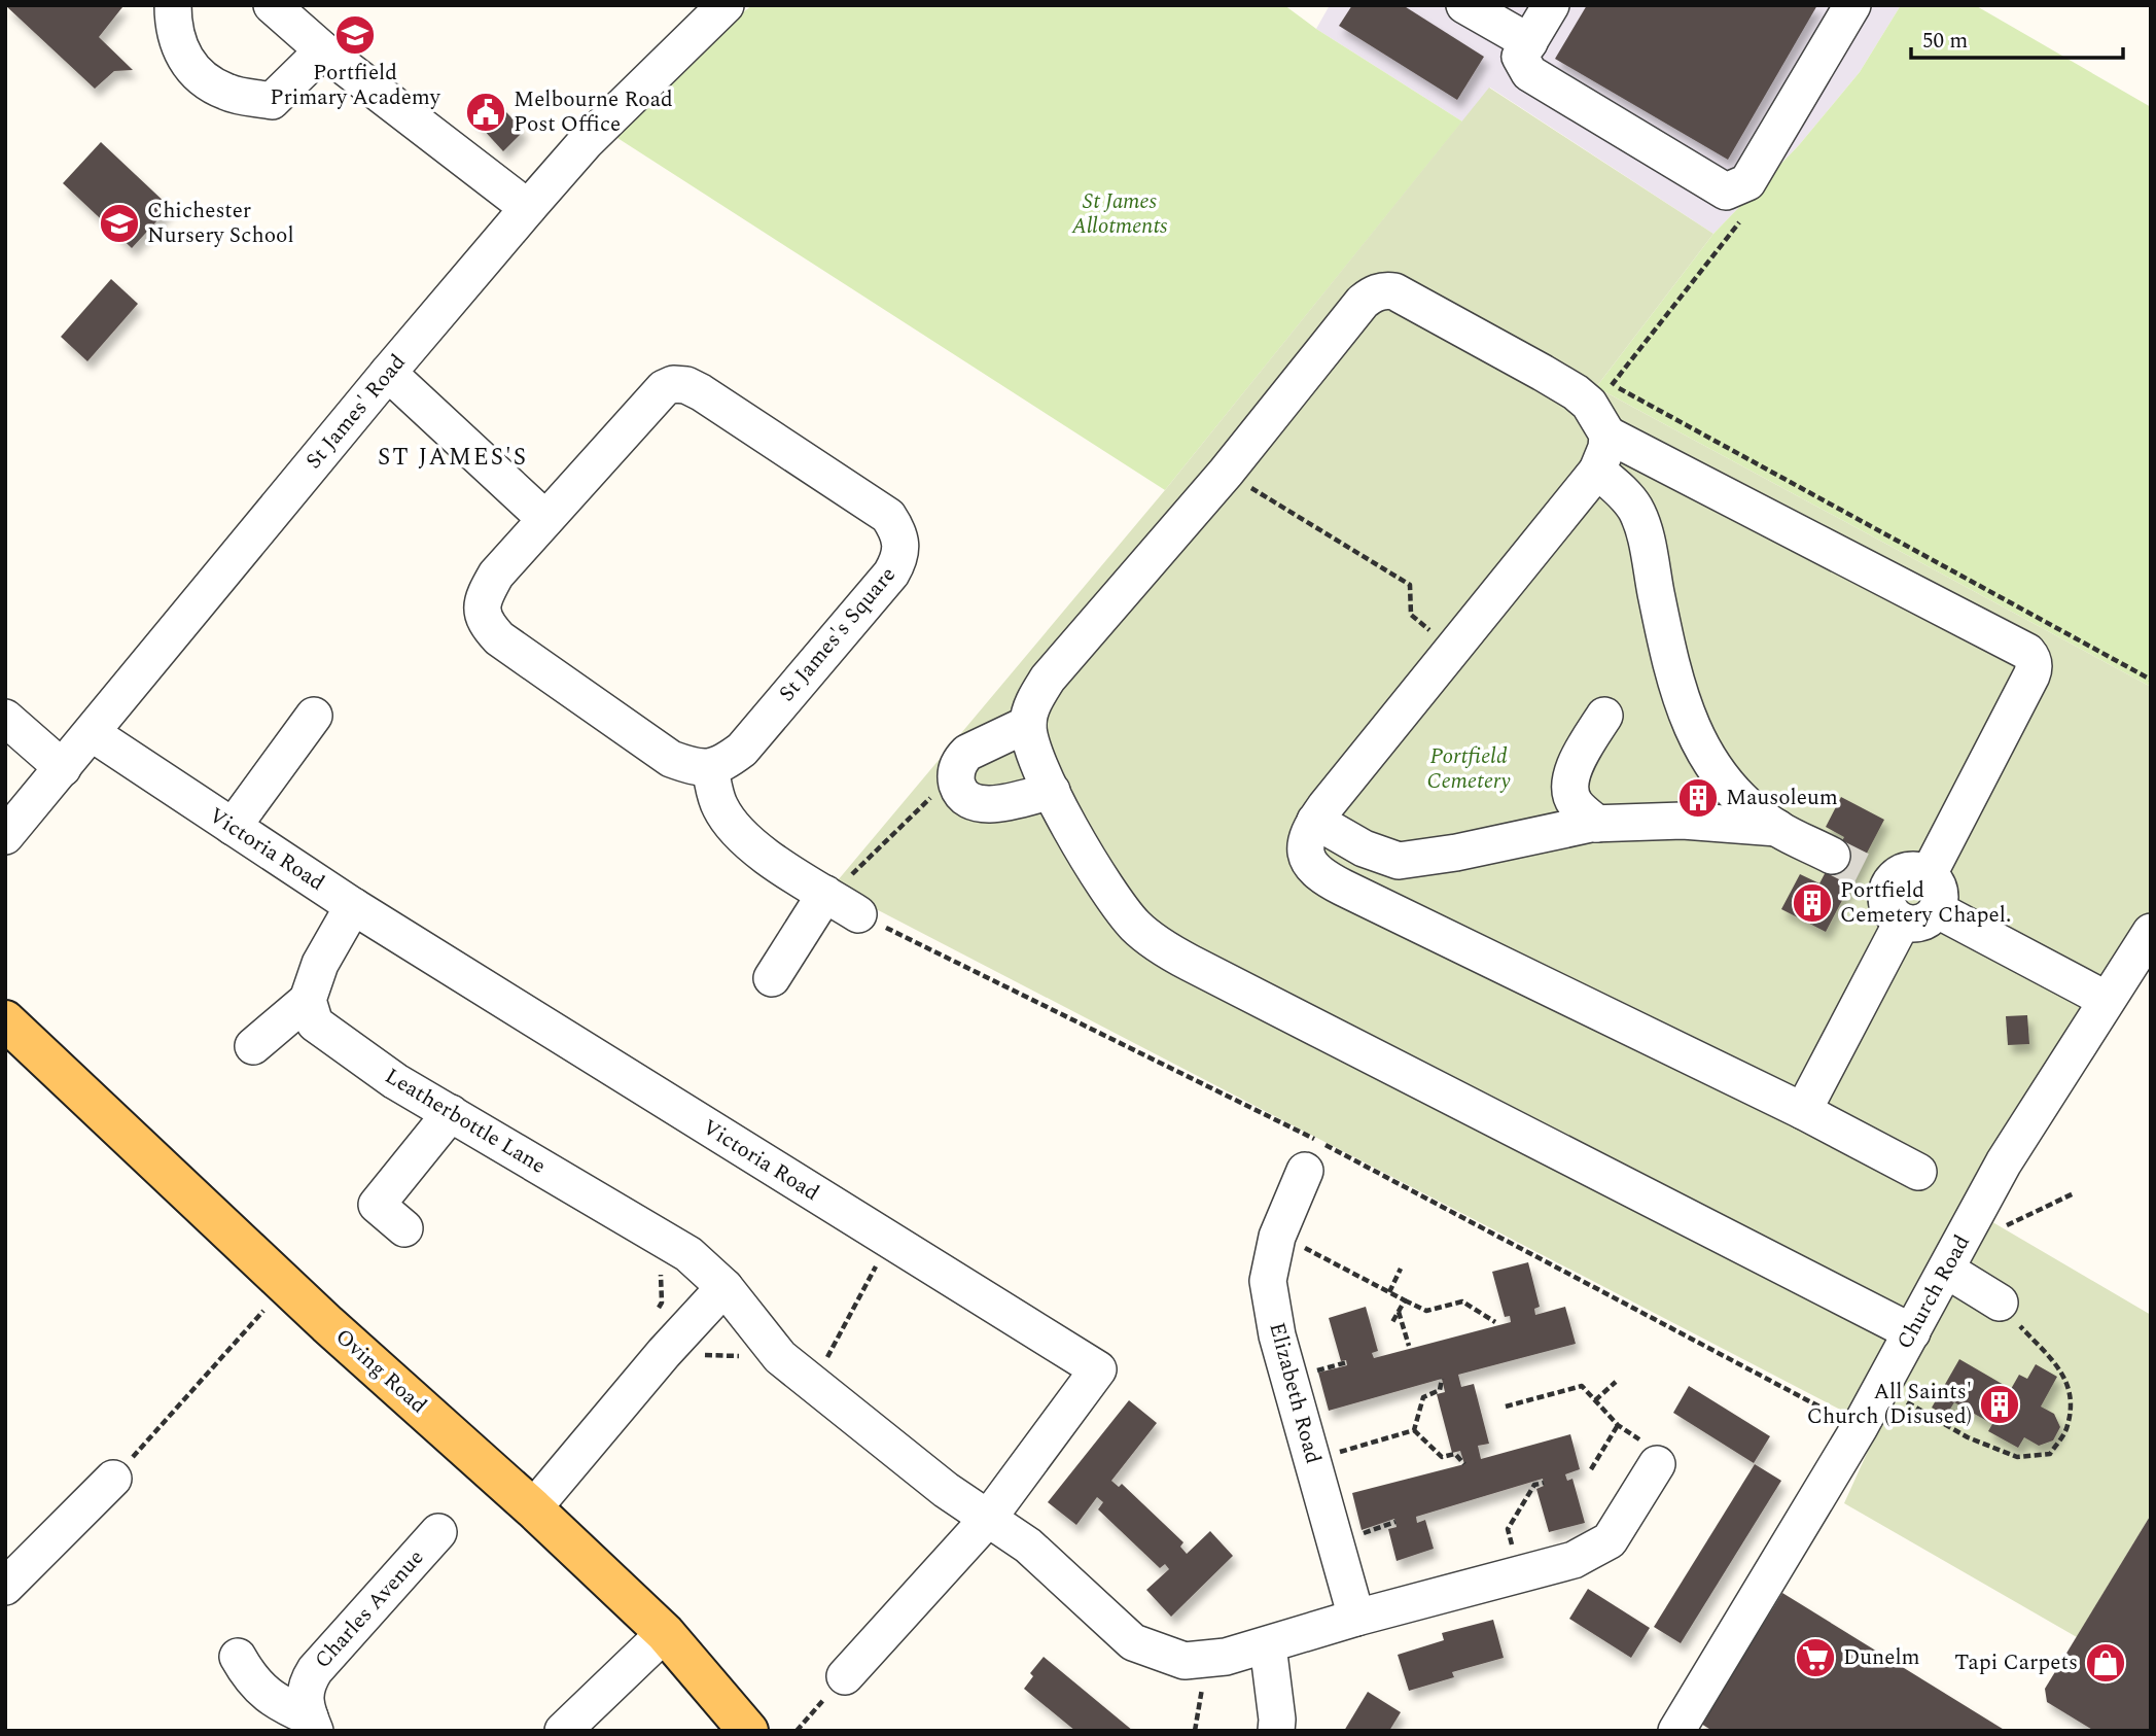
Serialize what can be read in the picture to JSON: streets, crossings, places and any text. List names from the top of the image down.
{
  "streets": {
    "main road": ["Oving Road"],
    "street": [
      "St James' Road",
      "St James's Square",
      "Victoria Road",
      "Leatherbottle Lane",
      "Church Road",
      "Elizabeth Road",
      "Charles Avenue"
    ]
  },
  "crossings": [
    ["St James' Road", "Victoria Road"],
    ["Victoria Road", "Leatherbottle Lane"]
  ],
  "districts": ["ST JAMES'S"],
  "parks": ["St James Allotments", "Portfield Cemetery"],
  "places": {
    "school or university": ["Portfield Primary Academy", "Chichester Nursery School"],
    "public building": ["Melbourne Road Post Office"],
    "building": ["Mausoleum", "Portfield Cemetery Chapel.", "All Saints' Church (Disused)"],
    "supermarket": ["Dunelm"],
    "shop": ["Tapi Carpets"]
  },
  "scale_bar": "50 m"
}
